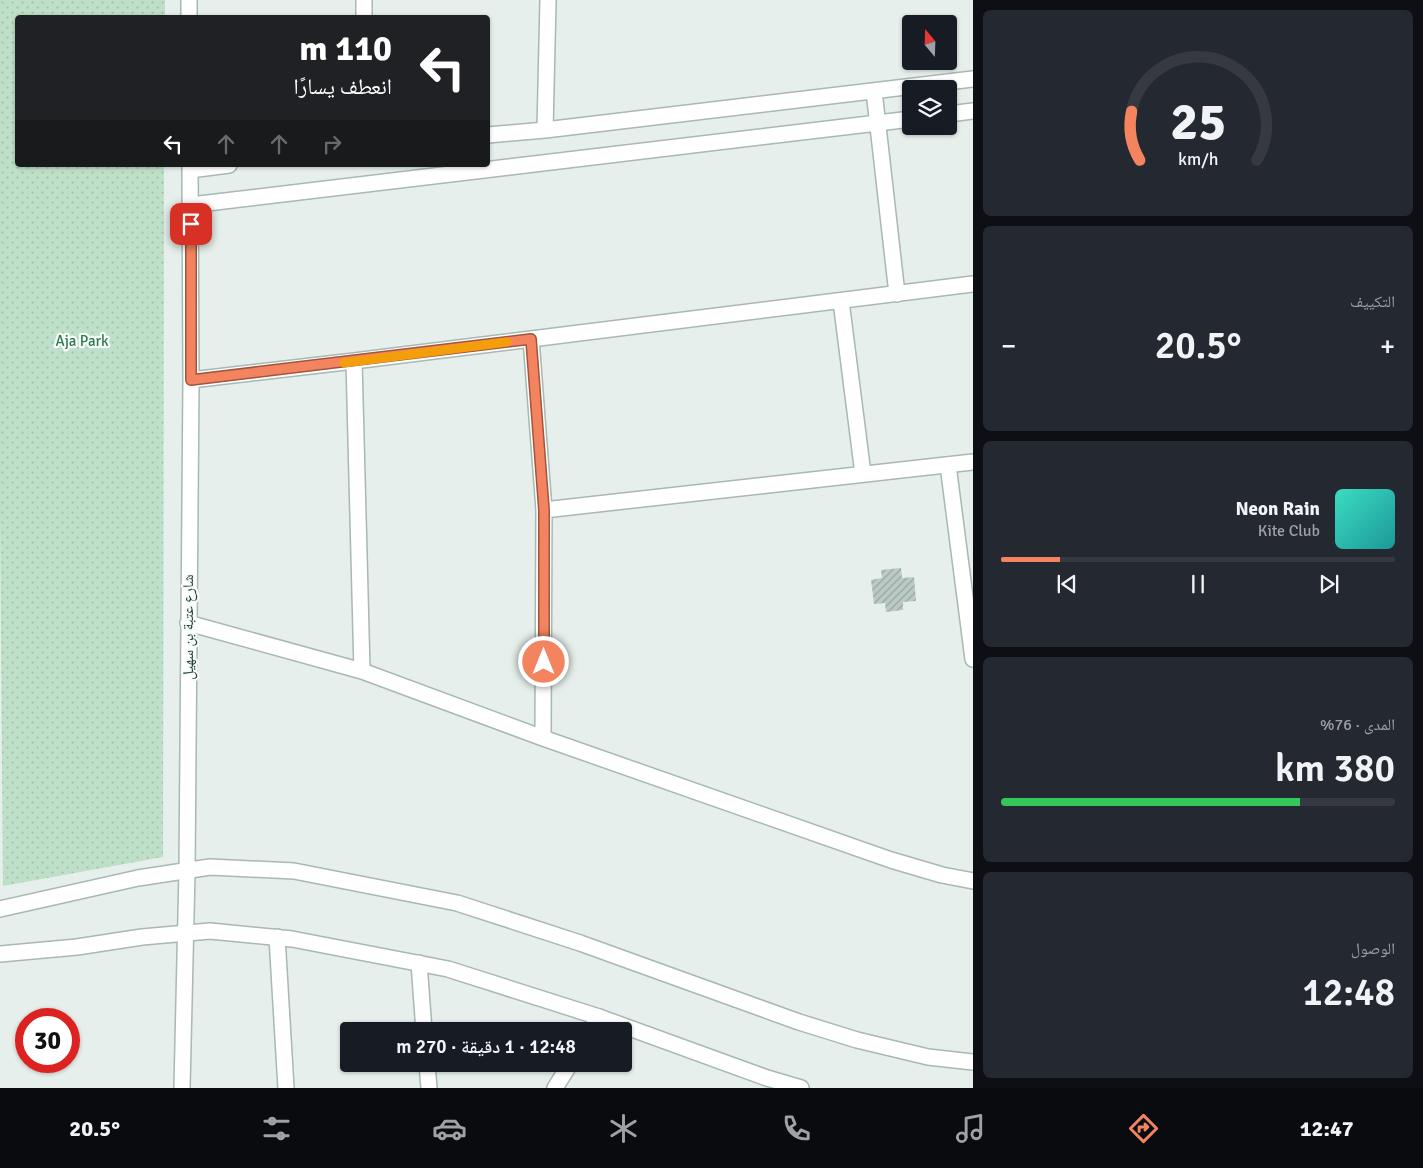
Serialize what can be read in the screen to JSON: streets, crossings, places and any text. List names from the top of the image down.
{
  "streets": {
    "street": ["شارع عتبة بن سهيل"]
  },
  "parks": ["Aja Park"],
  "north": "top",
  "page": {
    "turn": ["110 m", "انعطف يسارًا"],
    "tile": [
      "التكييف",
      ["المدى · 76%", "380 km"],
      ["الوصول", "12:48"]
    ],
    "heat": ["−", "20.5°", "+"],
    "song": ["Neon Rain", "Kite Club"],
    "limit": "30",
    "trip": "12:48 · 1 دقيقة · 270 m",
    "tabs": ["12:47", "20.5°"],
    "gauge": ["25", "km/h"]
  }
}
